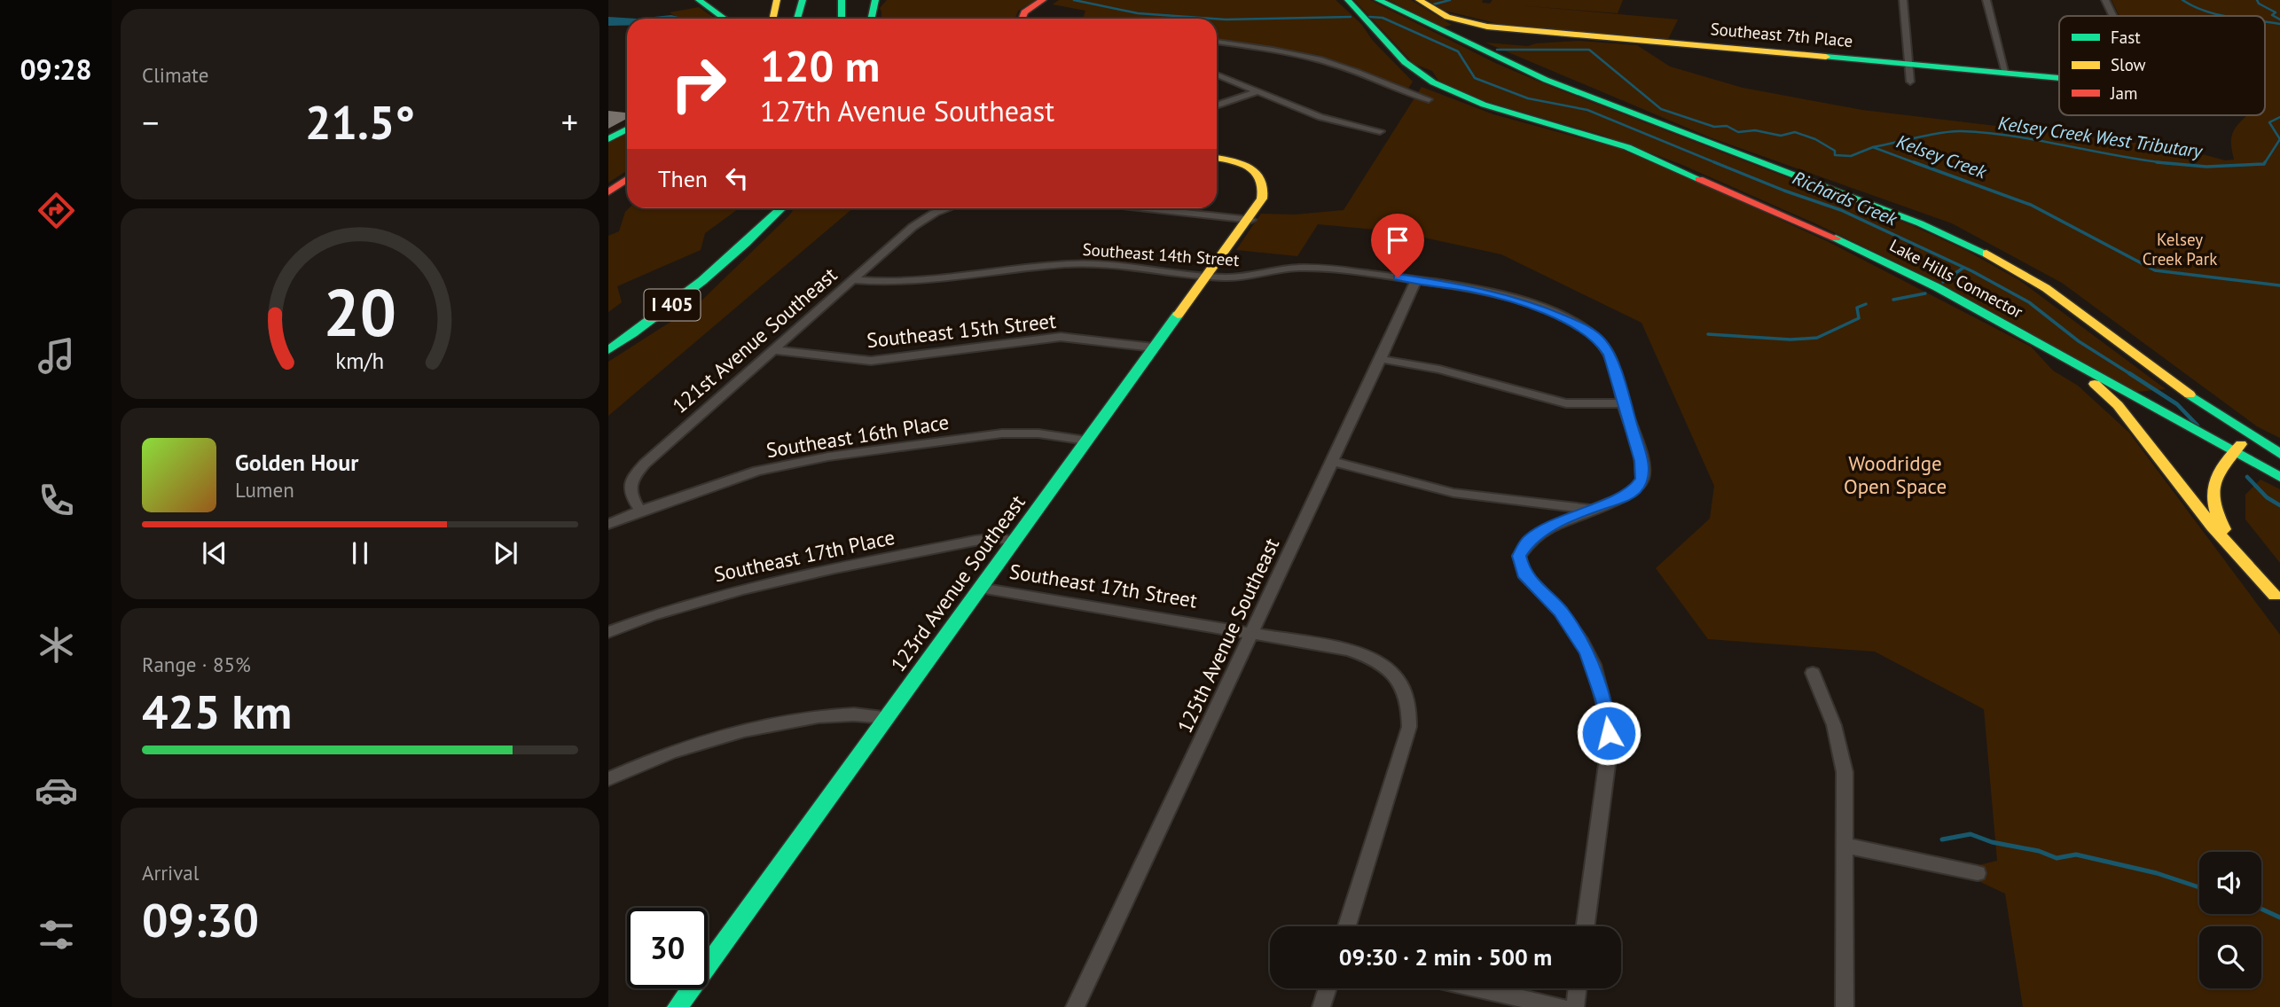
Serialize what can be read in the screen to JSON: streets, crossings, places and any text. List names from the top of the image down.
{
  "streets": {
    "main road": [
      "Southeast 7th Place",
      "Lake Hills Connector",
      "I 405",
      "123rd Avenue Southeast"
    ],
    "street": [
      "Southeast 14th Street",
      "Southeast 15th Street",
      "121st Avenue Southeast",
      "Southeast 16th Place",
      "Southeast 17th Place",
      "Southeast 17th Street",
      "125th Avenue Southeast"
    ]
  },
  "crossings": [
    ["Southeast 14th Street", "121st Avenue Southeast"],
    ["Southeast 14th Street", "123rd Avenue Southeast"],
    ["Southeast 14th Street", "125th Avenue Southeast"],
    ["Southeast 15th Street", "121st Avenue Southeast"],
    ["Southeast 15th Street", "123rd Avenue Southeast"],
    ["121st Avenue Southeast", "Southeast 16th Place"],
    ["Southeast 16th Place", "123rd Avenue Southeast"],
    ["Southeast 17th Place", "123rd Avenue Southeast"],
    ["123rd Avenue Southeast", "Southeast 17th Street"],
    ["Southeast 17th Street", "125th Avenue Southeast"]
  ],
  "water": ["Kelsey Creek West Tributary", "Kelsey Creek", "Richards Creek"],
  "parks": ["Kelsey Creek Park", "Woodridge Open Space"],
  "legend": ["Fast", "Slow", "Jam"],
  "page": {
    "tabs": "09:28",
    "tile": [
      "Climate",
      ["Range · 85%", "425 km"],
      ["Arrival", "09:30"]
    ],
    "turn": ["120 m", "127th Avenue Southeast"],
    "heat": ["−", "21.5°", "+"],
    "then": "Then",
    "song": ["Golden Hour", "Lumen"],
    "limit": "30",
    "trip": "09:30 · 2 min · 500 m",
    "gauge": ["20", "km/h"]
  }
}
